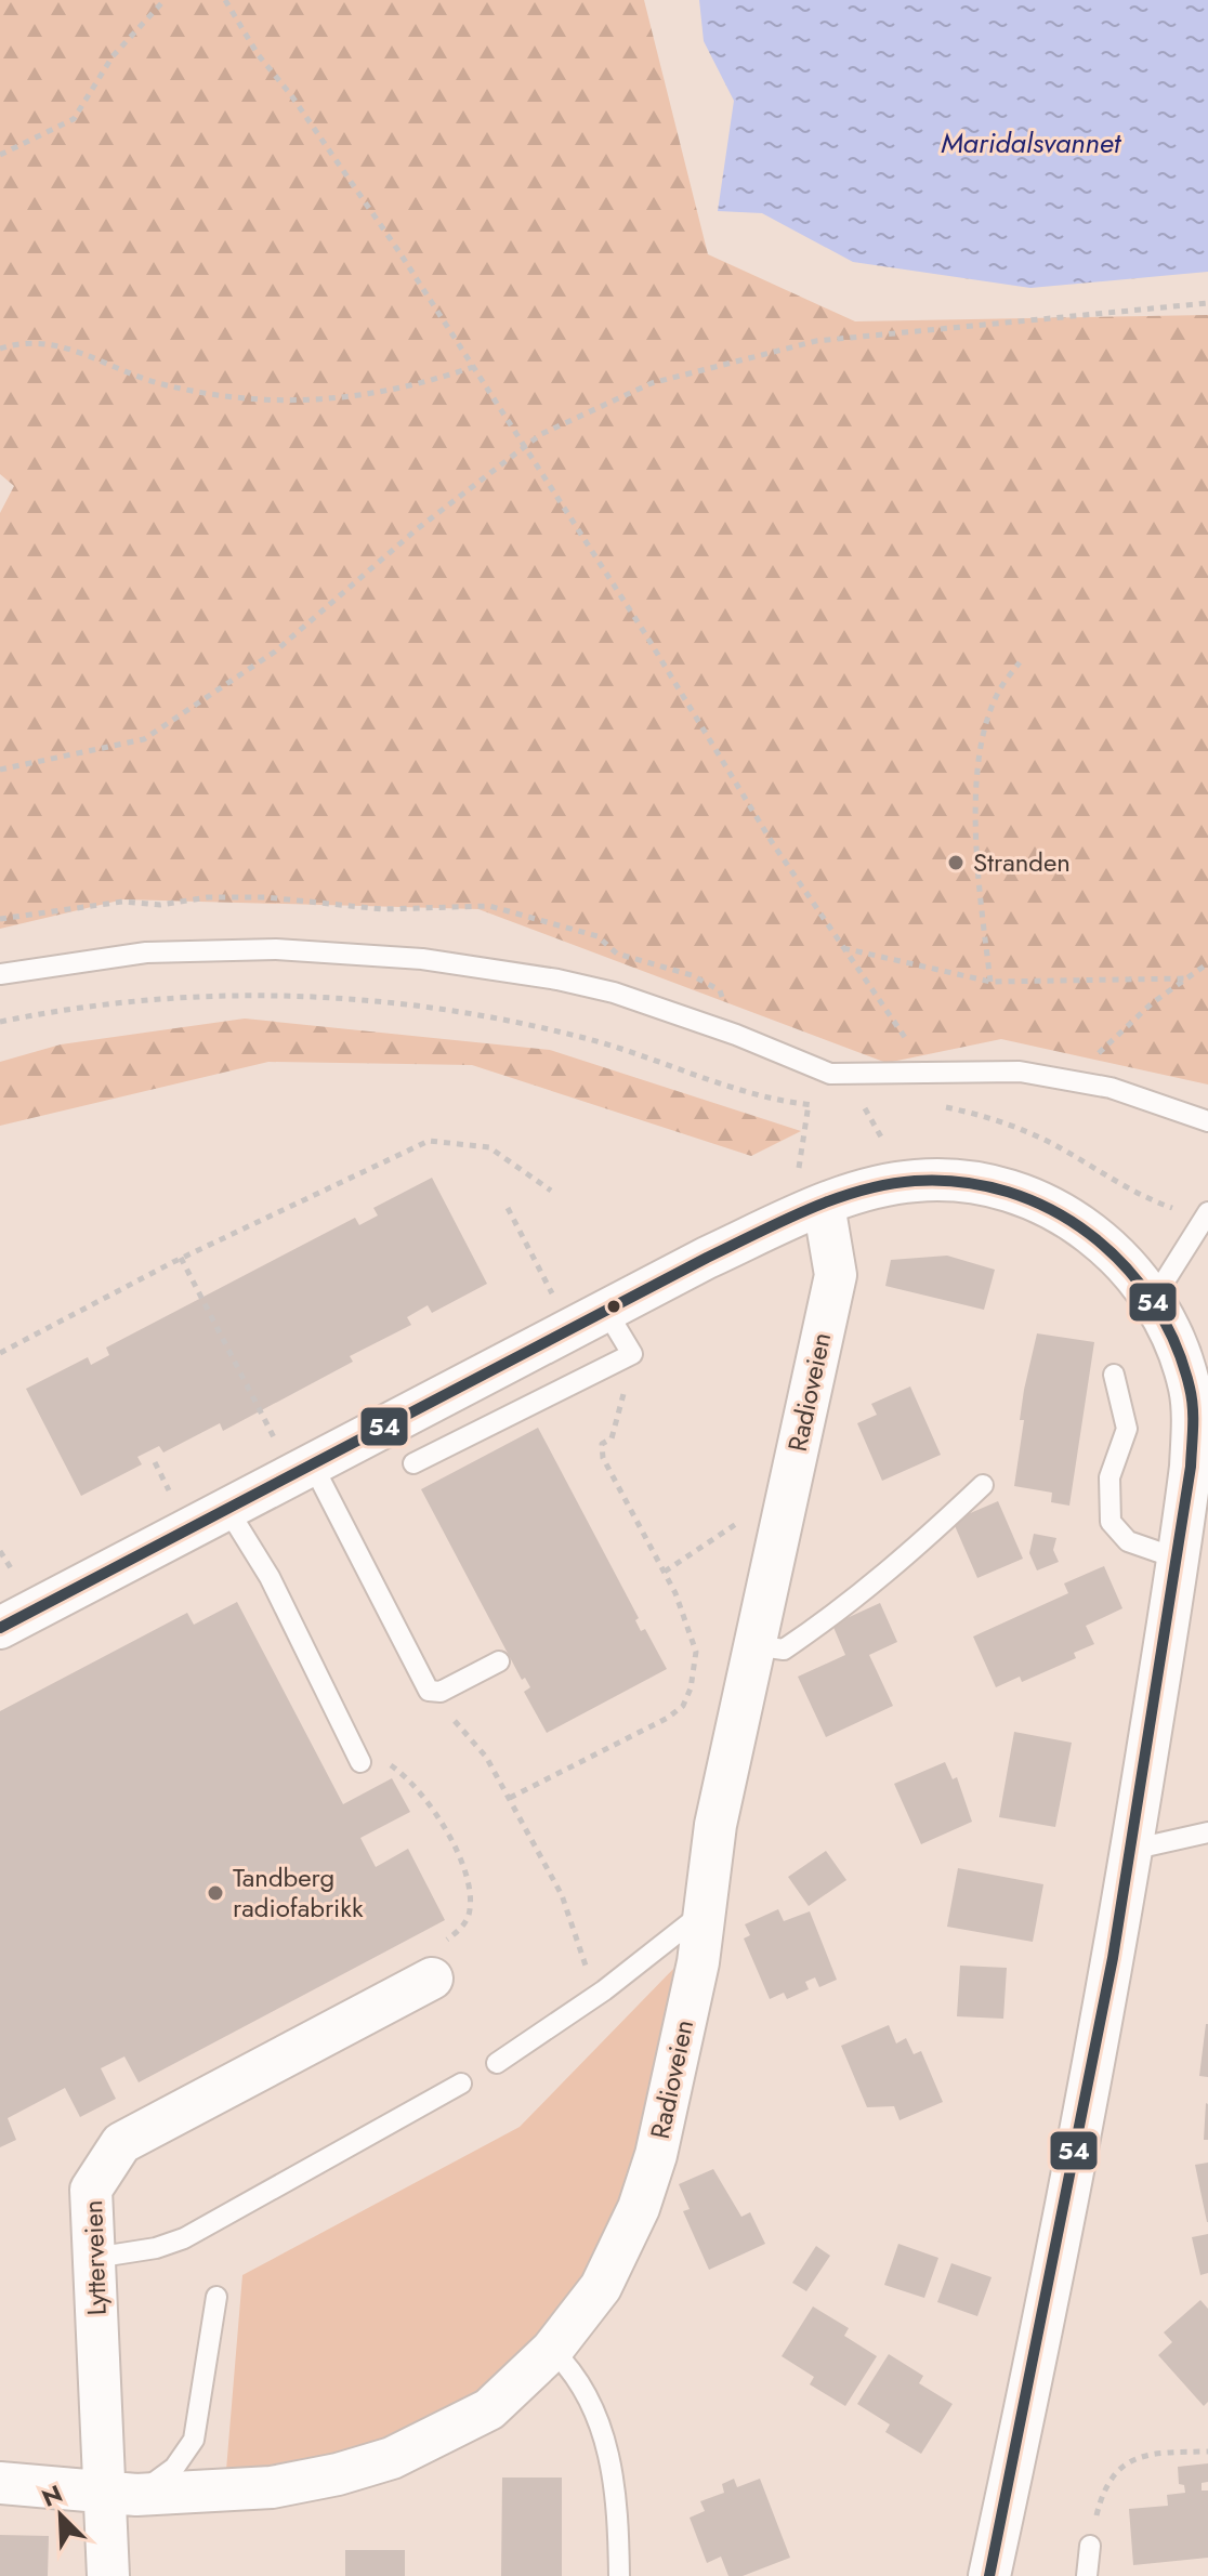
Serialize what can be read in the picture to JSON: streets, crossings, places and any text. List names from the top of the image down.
{
  "streets": {
    "street": ["Radioveien", "Lytterveien"]
  },
  "crossings": [
    ["Radioveien", "Lytterveien"]
  ],
  "water": ["Maridalsvannet"],
  "places": ["Stranden", "Tandberg radiofabrikk"],
  "lines": ["transit line 54"],
  "north": "top left"
}
